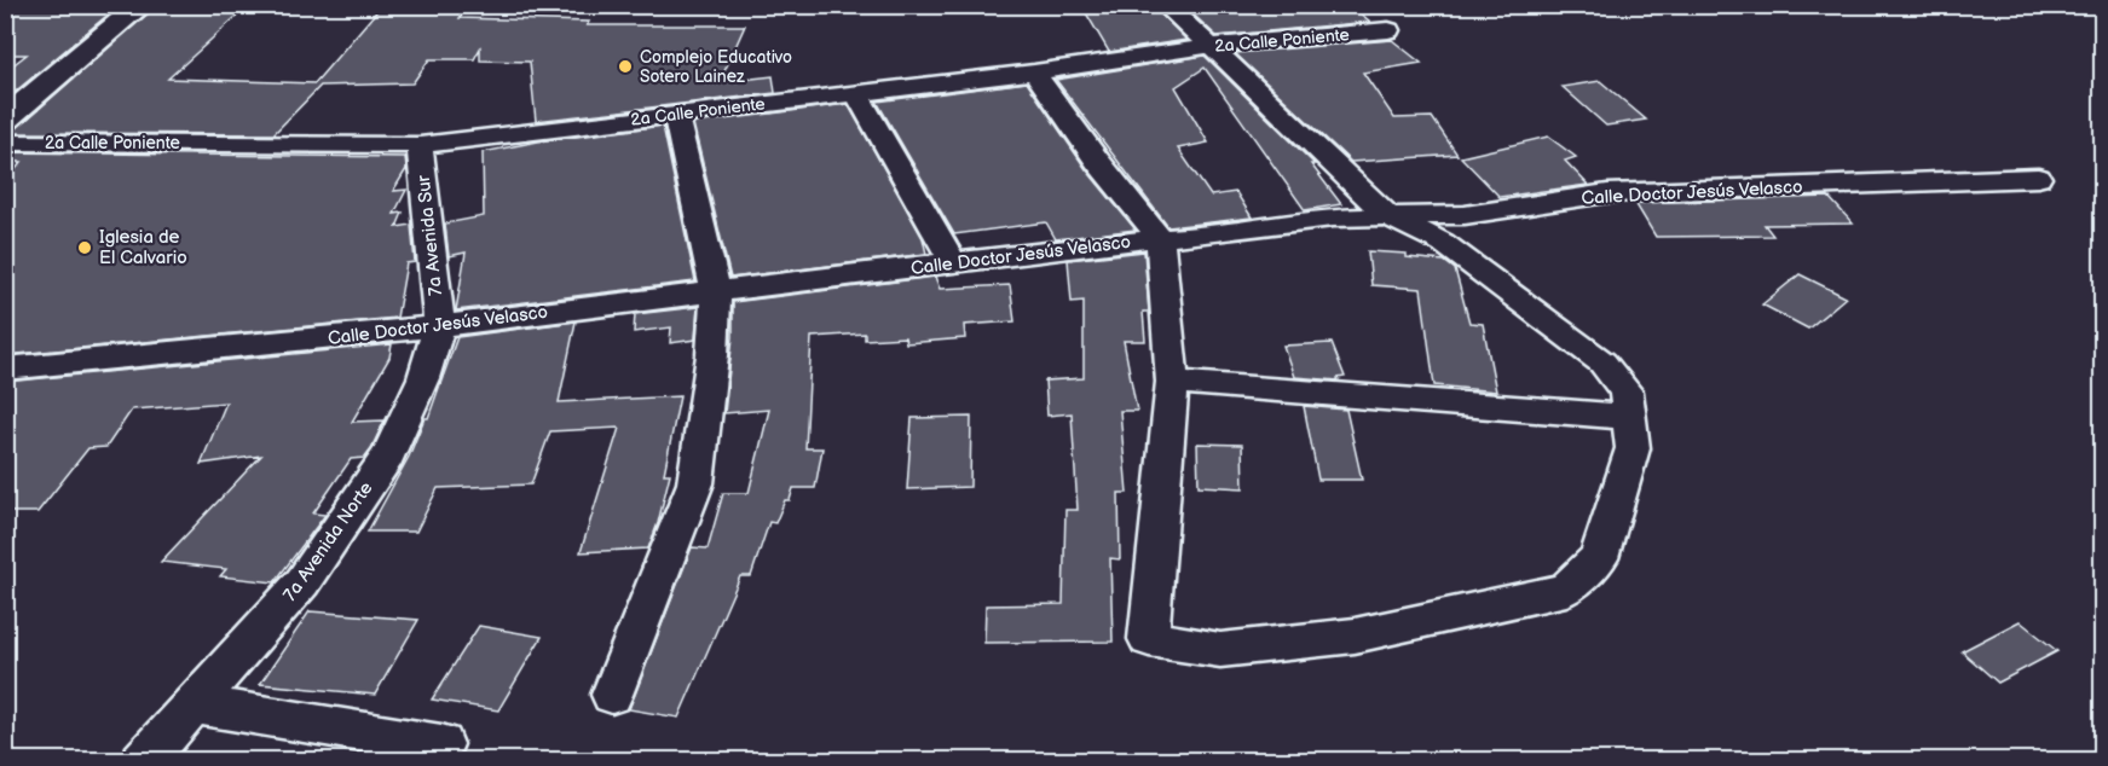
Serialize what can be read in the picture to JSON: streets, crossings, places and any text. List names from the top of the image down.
{
  "streets": {
    "street": [
      "2a Calle Poniente",
      "Calle Doctor Jesús Velasco",
      "7a Avenida Sur",
      "7a Avenida Norte"
    ]
  },
  "crossings": [
    ["2a Calle Poniente", "7a Avenida Sur"],
    ["Calle Doctor Jesús Velasco", "7a Avenida Sur"],
    ["Calle Doctor Jesús Velasco", "7a Avenida Norte"],
    ["7a Avenida Sur", "7a Avenida Norte"]
  ],
  "places": ["Complejo Educativo Sotero Lainez", "Iglesia de El Calvario"]
}
